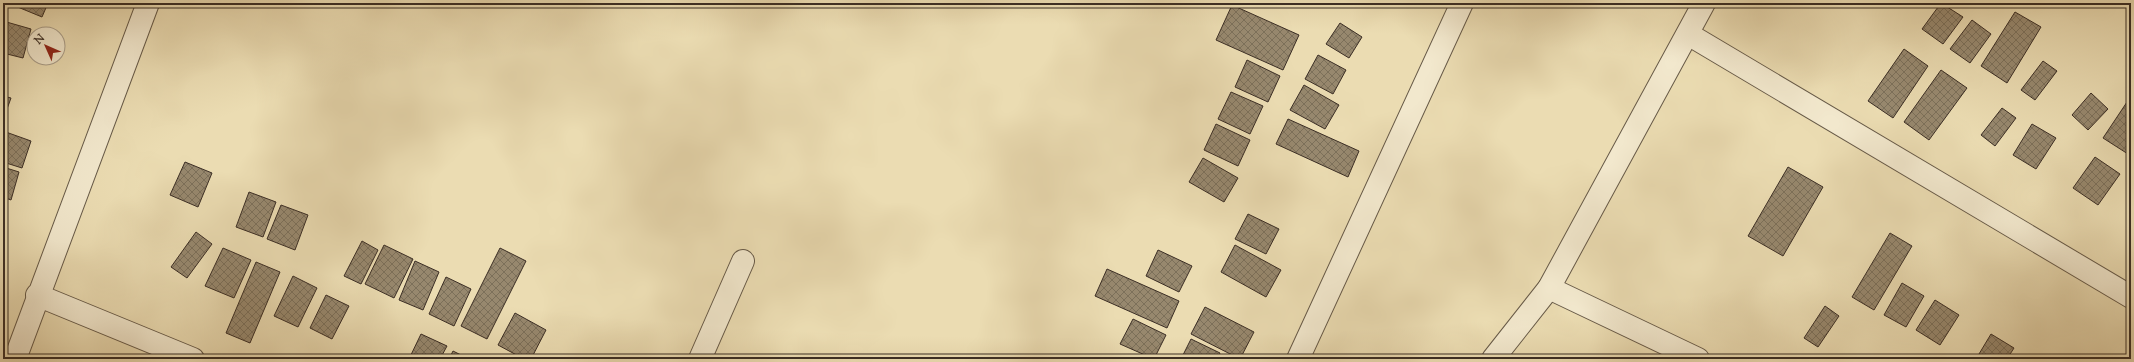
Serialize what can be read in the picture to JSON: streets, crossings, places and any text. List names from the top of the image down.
{
  "north": "top left"
}
